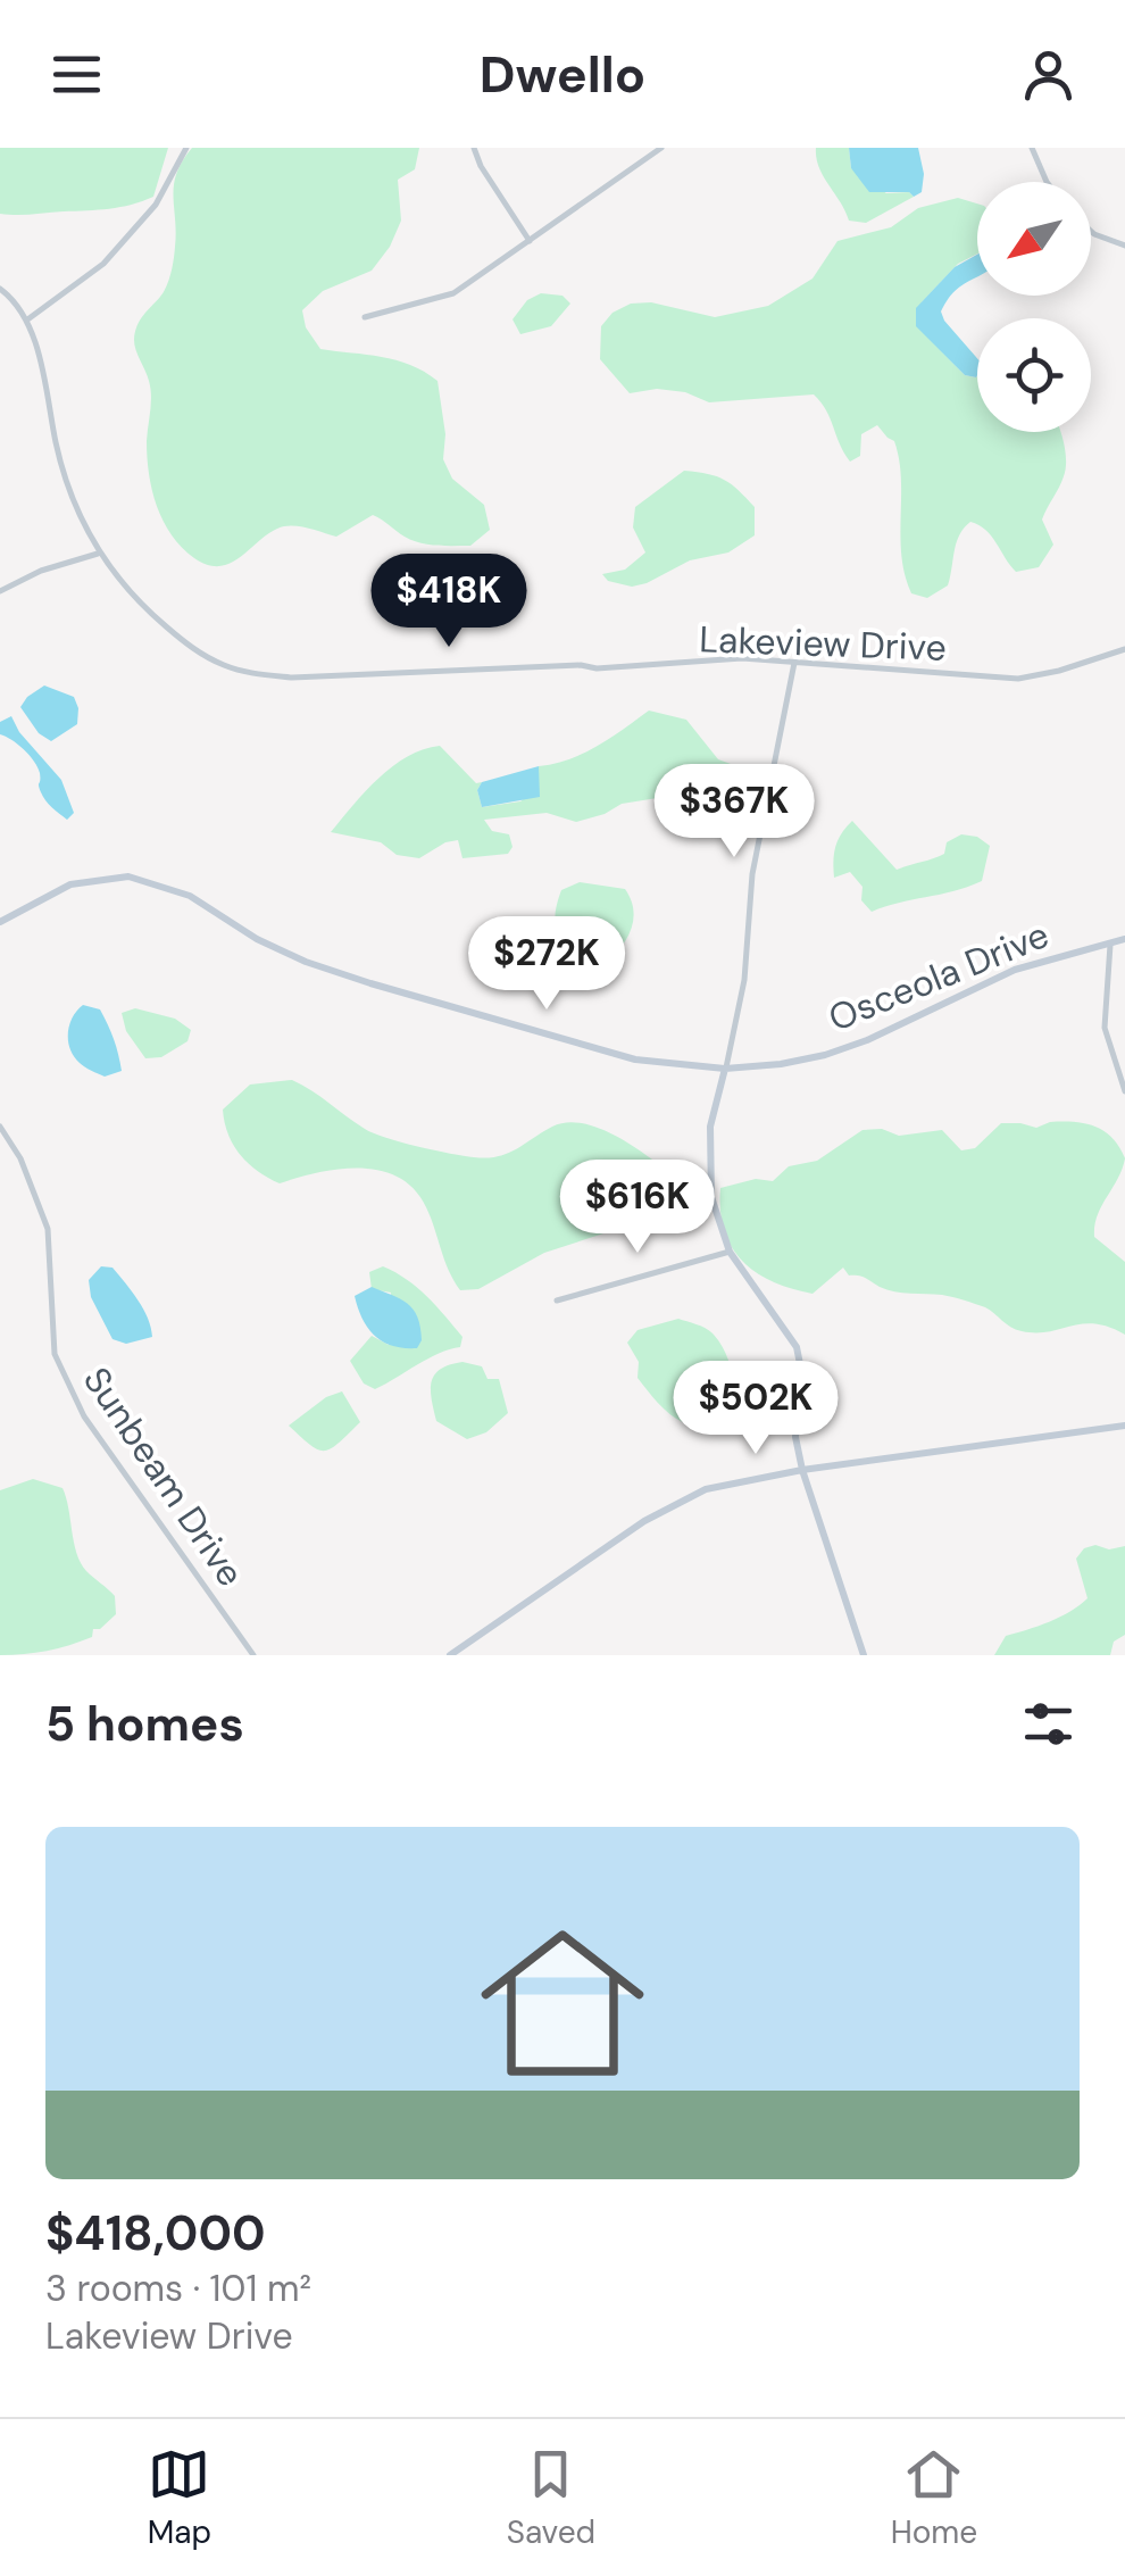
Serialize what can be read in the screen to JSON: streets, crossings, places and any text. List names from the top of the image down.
{
  "streets": {
    "street": ["Lakeview Drive", "Osceola Drive", "Sunbeam Drive"]
  },
  "north": "bottom left",
  "page": {
    "header": "Dwello",
    "price": [
      "$418K",
      "$367K",
      "$272K",
      "$616K",
      "$502K"
    ],
    "heading": "5 homes",
    "list": [
      {
        "name": "$418,000",
        "note": "3 rooms · 101 m² · Lakeview Drive"
      }
    ],
    "tabs": ["Map", "Saved", "Home"]
  }
}
